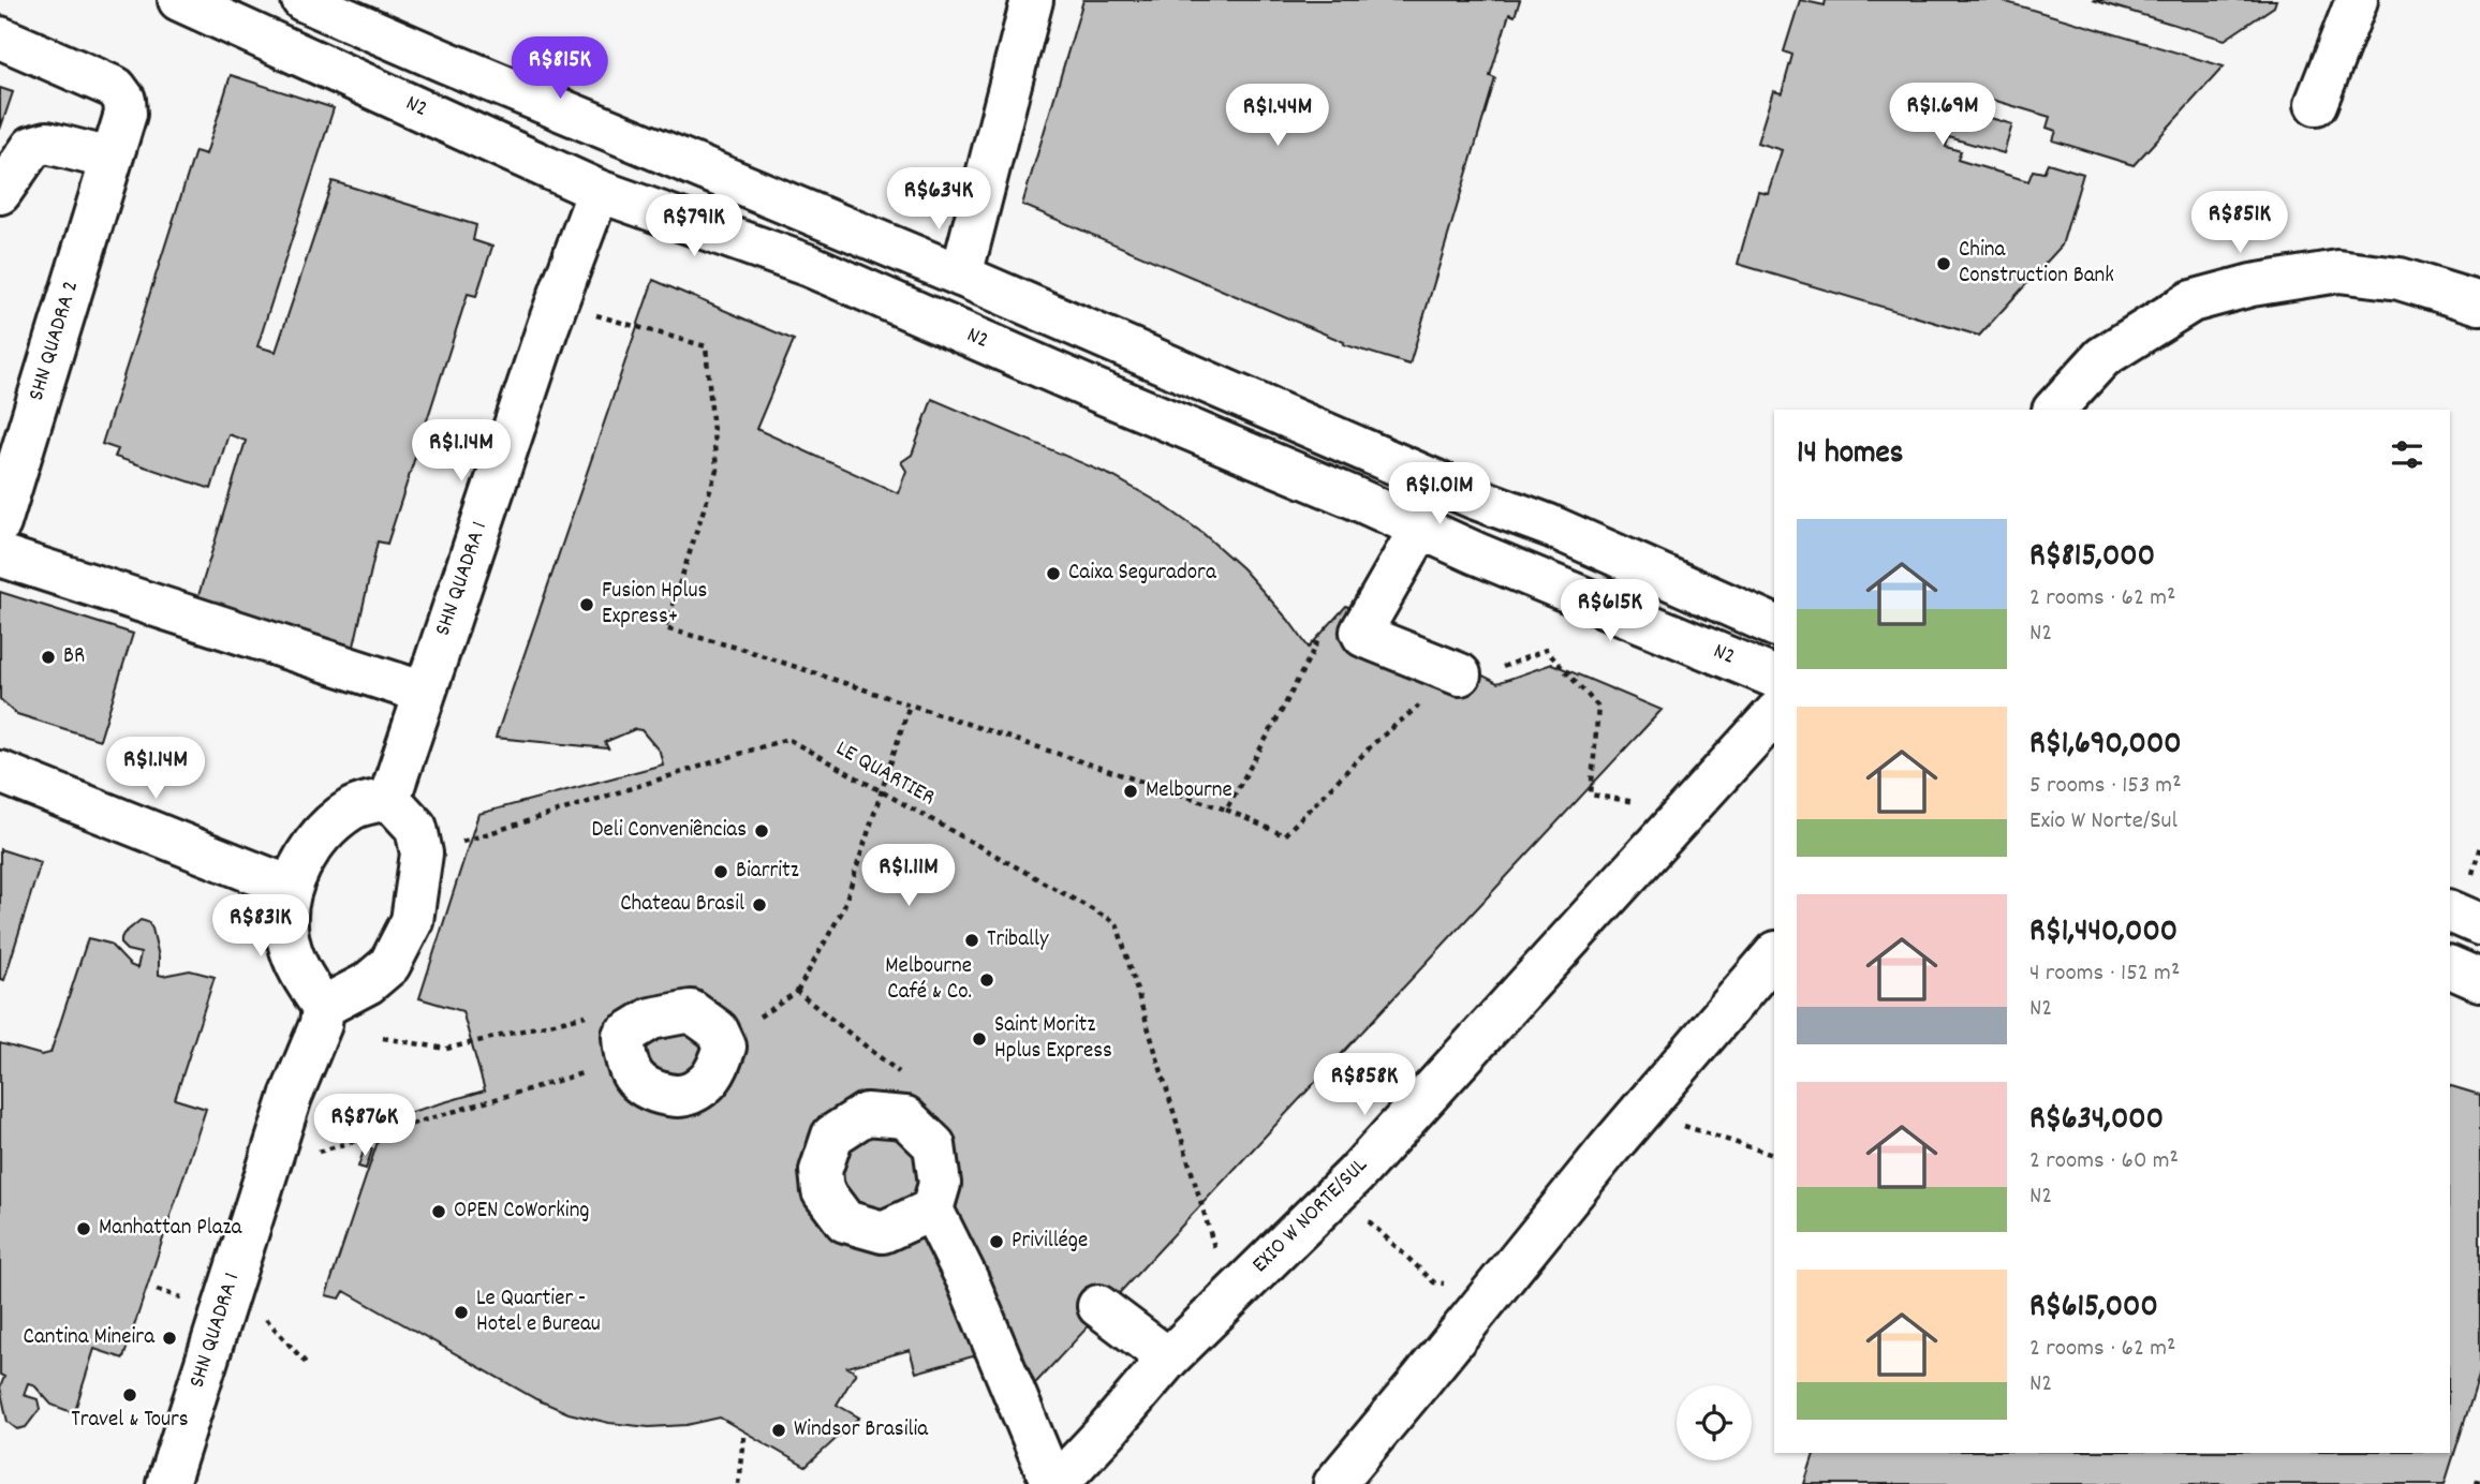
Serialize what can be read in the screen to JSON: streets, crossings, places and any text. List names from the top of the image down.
{
  "streets": {
    "main road": [
      "N2",
      "SHN QUADRA 2",
      "SHN QUADRA 1",
      "EXIO W NORTE/SUL"
    ],
    "path": ["LE QUARTIER"]
  },
  "crossings": [
    ["N2", "SHN QUADRA 1"],
    ["SHN QUADRA 1", "LE QUARTIER"]
  ],
  "places": [
    "China Construction Bank",
    "Caixa Seguradora",
    "Fusion Hplus Express+",
    "BR",
    "Melbourne",
    "Deli Conveniências",
    "Biarritz",
    "Chateau Brasil",
    "Tribally",
    "Melbourne Café & Co.",
    "Saint Moritz Hplus Express",
    "OPEN CoWorking",
    "Manhattan Plaza",
    "Privillége",
    "Le Quartier - Hotel e Bureau",
    "Cantina Mineira",
    "Travel & Tours",
    "Windsor Brasilia"
  ],
  "page": {
    "price": [
      "R$815K",
      "R$1.69M",
      "R$1.44M",
      "R$634K",
      "R$851K",
      "R$791K",
      "R$1.14M",
      "R$1.01M",
      "R$615K",
      "R$1.14M",
      "R$1.11M",
      "R$831K",
      "R$858K",
      "R$876K"
    ],
    "heading": "14 homes",
    "list": [
      {
        "name": "R$815,000",
        "note": "2 rooms · 62 m² · N2"
      },
      {
        "name": "R$1,690,000",
        "note": "5 rooms · 153 m² · Exio W Norte/Sul"
      },
      {
        "name": "R$1,440,000",
        "note": "4 rooms · 152 m² · N2"
      },
      {
        "name": "R$634,000",
        "note": "2 rooms · 60 m² · N2"
      },
      {
        "name": "R$615,000",
        "note": "2 rooms · 62 m² · N2"
      }
    ]
  }
}
